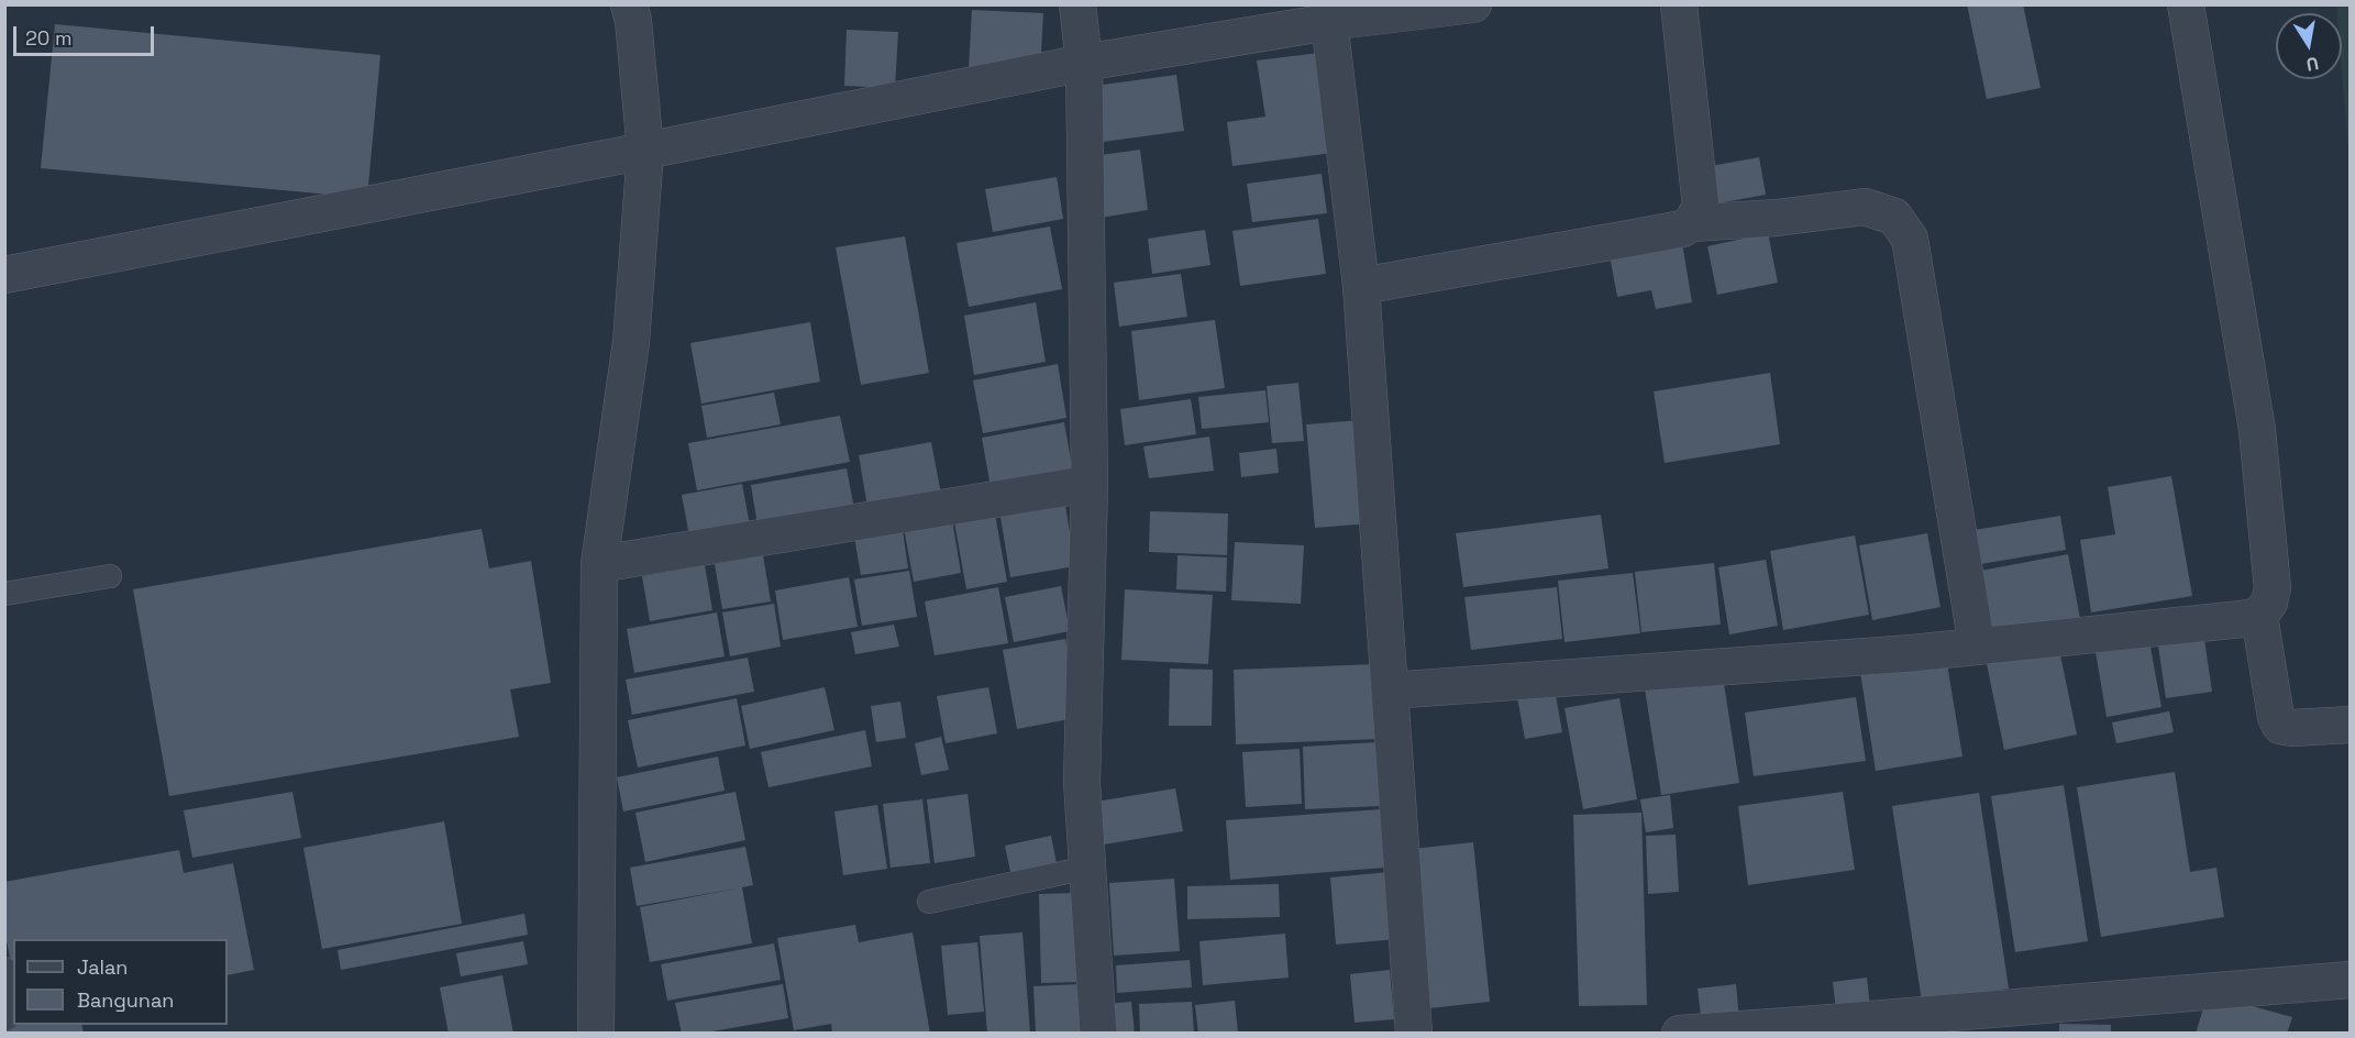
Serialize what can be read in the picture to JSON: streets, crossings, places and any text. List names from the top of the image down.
{
  "legend": ["Jalan", "Bangunan"],
  "scale_bar": "20 m",
  "north": "bottom"
}
